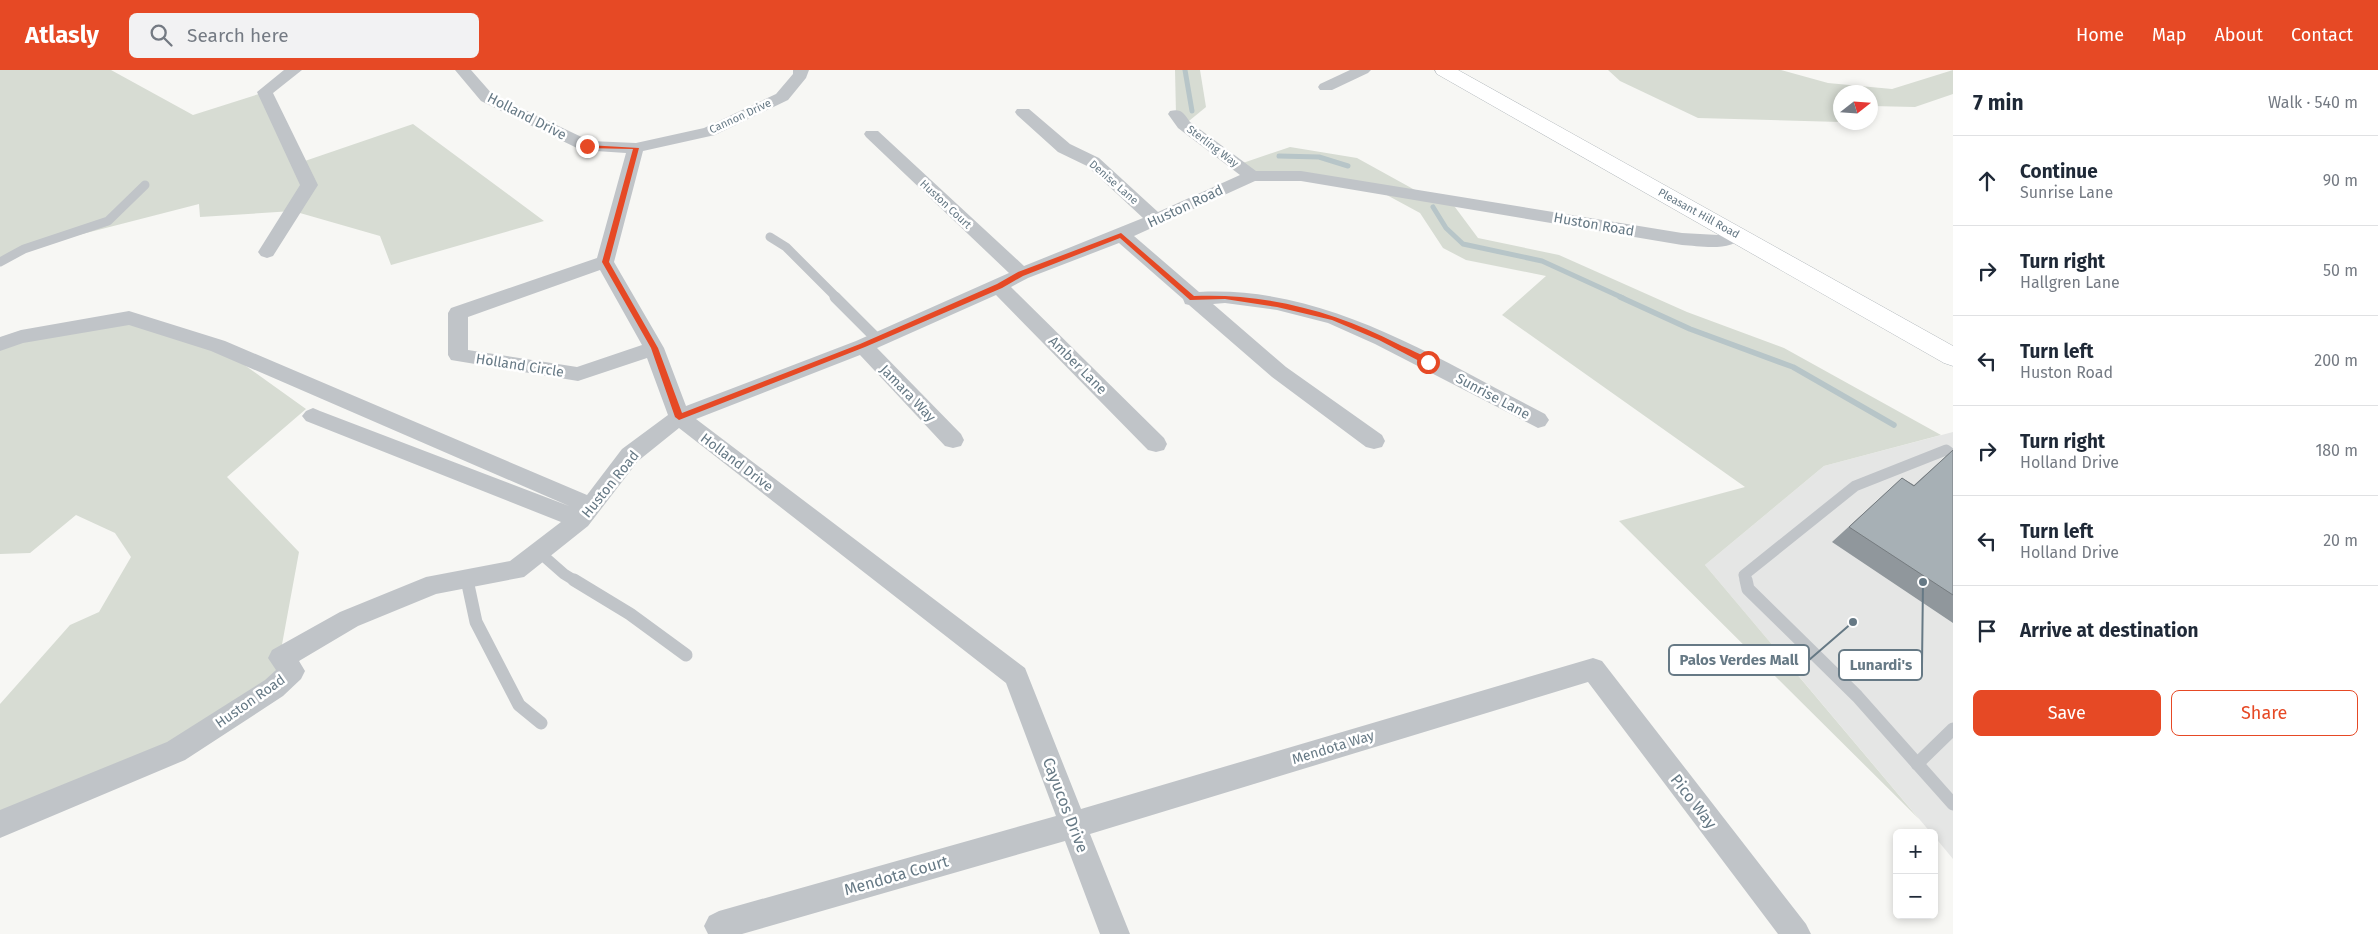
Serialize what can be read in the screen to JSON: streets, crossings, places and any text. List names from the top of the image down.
{
  "streets": {
    "main road": ["Pleasant Hill Road"],
    "street": [
      "Holland Drive",
      "Cannon Drive",
      "Sterling Way",
      "Denise Lane",
      "Huston Court",
      "Huston Road",
      "Holland Circle",
      "Amber Lane",
      "Jamara Way",
      "Sunrise Lane",
      "Mendota Way",
      "Pico Way",
      "Cayucos Drive",
      "Mendota Court"
    ]
  },
  "crossings": [
    ["Holland Drive", "Cannon Drive"],
    ["Holland Drive", "Huston Road"],
    ["Holland Drive", "Cayucos Drive"],
    ["Sterling Way", "Huston Road"],
    ["Denise Lane", "Huston Road"],
    ["Huston Court", "Huston Road"],
    ["Huston Road", "Pleasant Hill Road"],
    ["Huston Road", "Amber Lane"],
    ["Huston Road", "Jamara Way"],
    ["Mendota Way", "Pico Way"],
    ["Mendota Way", "Cayucos Drive"],
    ["Mendota Way", "Mendota Court"],
    ["Cayucos Drive", "Mendota Court"]
  ],
  "places": ["Lunardi's", "Palos Verdes Mall"],
  "north": "right",
  "page": {
    "header": "Atlasly",
    "search": "Search here",
    "nav": [
      "Home",
      "Map",
      "About",
      "Contact"
    ],
    "heading": ["7 min", "Walk · 540 m"],
    "list": [
      ["Continue", "Sunrise Lane", "90 m"],
      ["Turn right", "Hallgren Lane", "50 m"],
      ["Turn left", "Huston Road", "200 m"],
      ["Turn right", "Holland Drive", "180 m"],
      ["Turn left", "Holland Drive", "20 m"],
      "Arrive at destination"
    ],
    "buttons": ["Save", "Share"],
    "map_buttons": ["+", "−"]
  }
}
